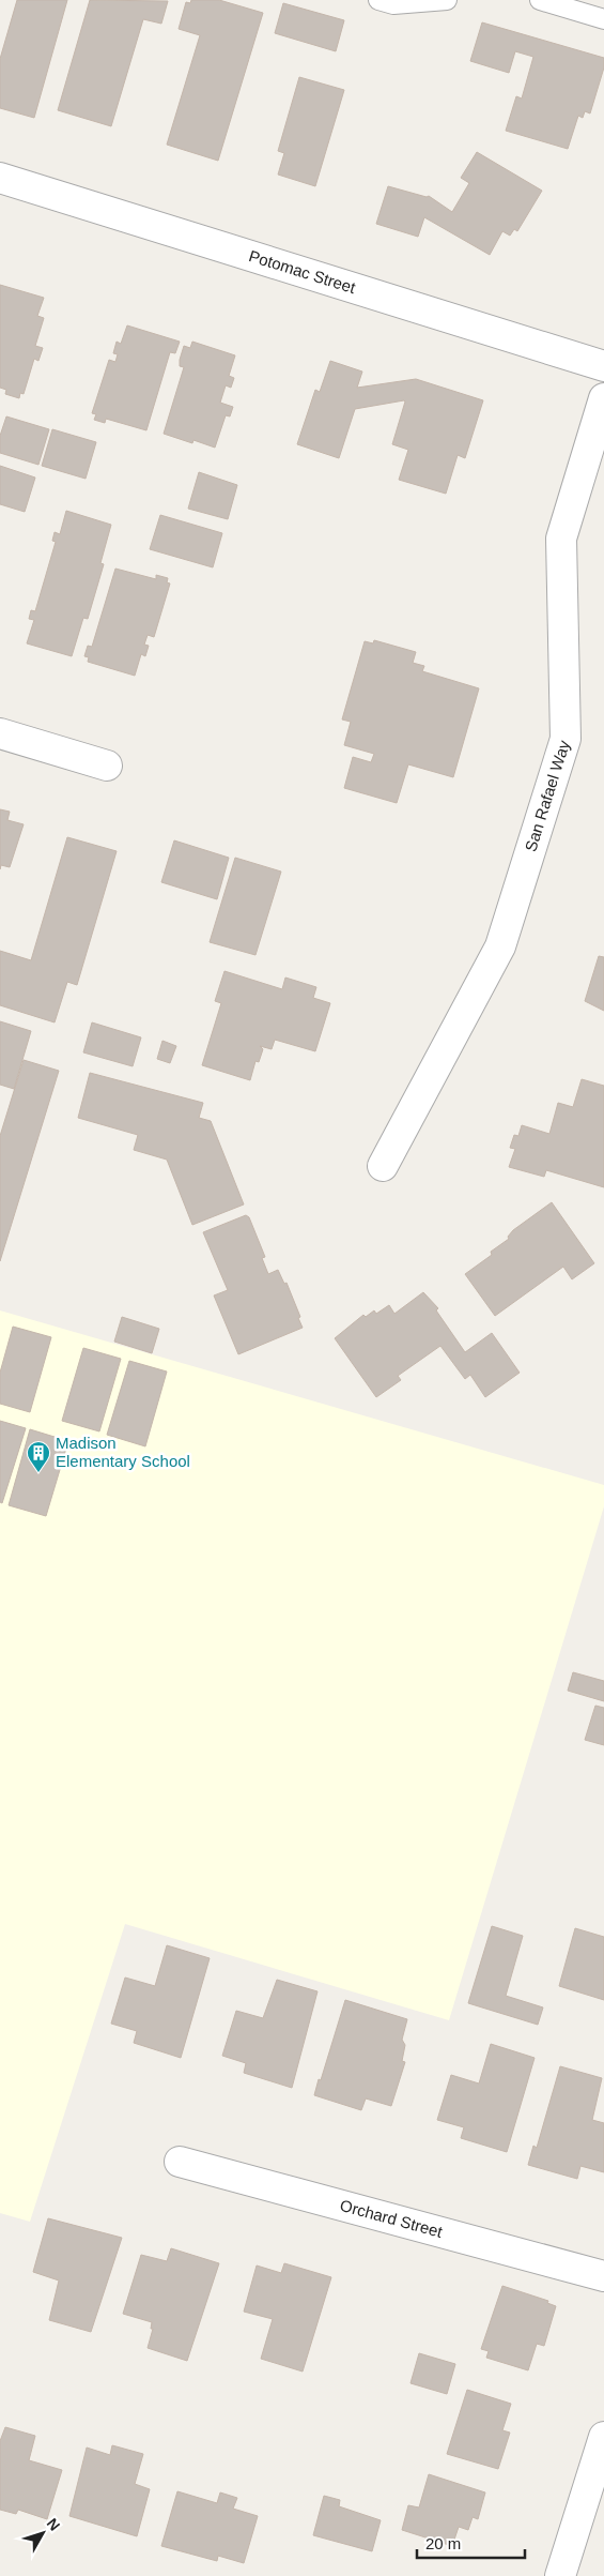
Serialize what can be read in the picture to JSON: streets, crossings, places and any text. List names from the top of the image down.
{
  "streets": {
    "street": ["Potomac Street", "San Rafael Way", "Orchard Street"]
  },
  "places": {
    "building": ["Madison Elementary School"]
  },
  "scale_bar": "20 m",
  "north": "top right"
}
